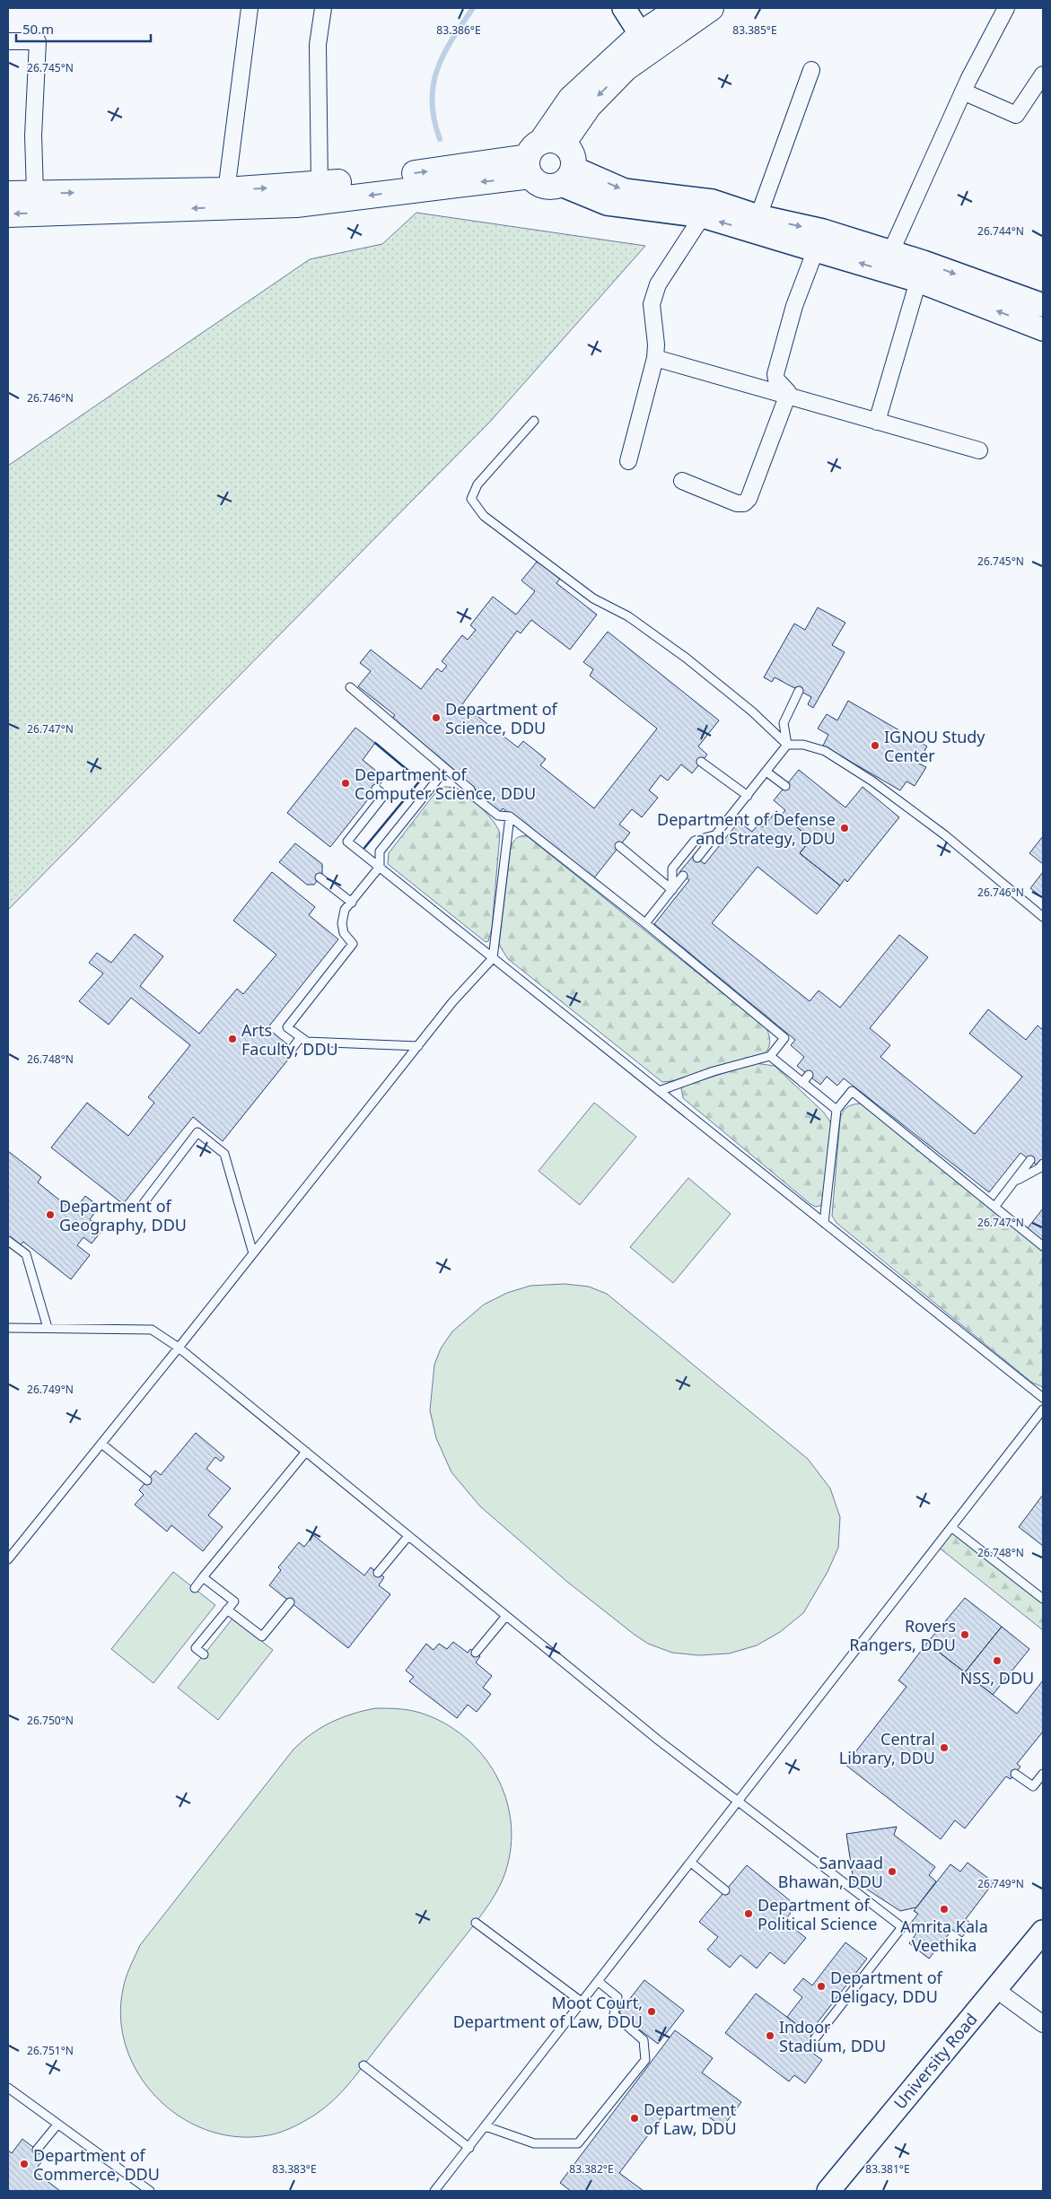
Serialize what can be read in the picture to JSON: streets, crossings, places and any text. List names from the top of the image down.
{
  "streets": {
    "main road": ["University Road"]
  },
  "places": [
    "Department of Science, DDU",
    "IGNOU Study Center",
    "Department of Computer Science, DDU",
    "Department of Defense and Strategy, DDU",
    "Arts Faculty, DDU",
    "Department of Geography, DDU",
    "Rovers Rangers, DDU",
    "NSS, DDU",
    "Central Library, DDU",
    "Sanvaad Bhawan, DDU",
    "Amrita Kala Veethika",
    "Department of Political Science",
    "Department of Deligacy, DDU",
    "Moot Court, Department of Law, DDU",
    "Indoor Stadium, DDU",
    "Department of Law, DDU",
    "Department of Commerce, DDU"
  ],
  "scale_bar": "50 m",
  "coordinates": [
    "83.386°E",
    "83.385°E",
    "26.745°N",
    "26.744°N",
    "26.746°N",
    "26.747°N",
    "26.748°N",
    "26.749°N",
    "26.750°N",
    "26.751°N",
    "83.383°E",
    "83.382°E",
    "83.381°E"
  ]
}
